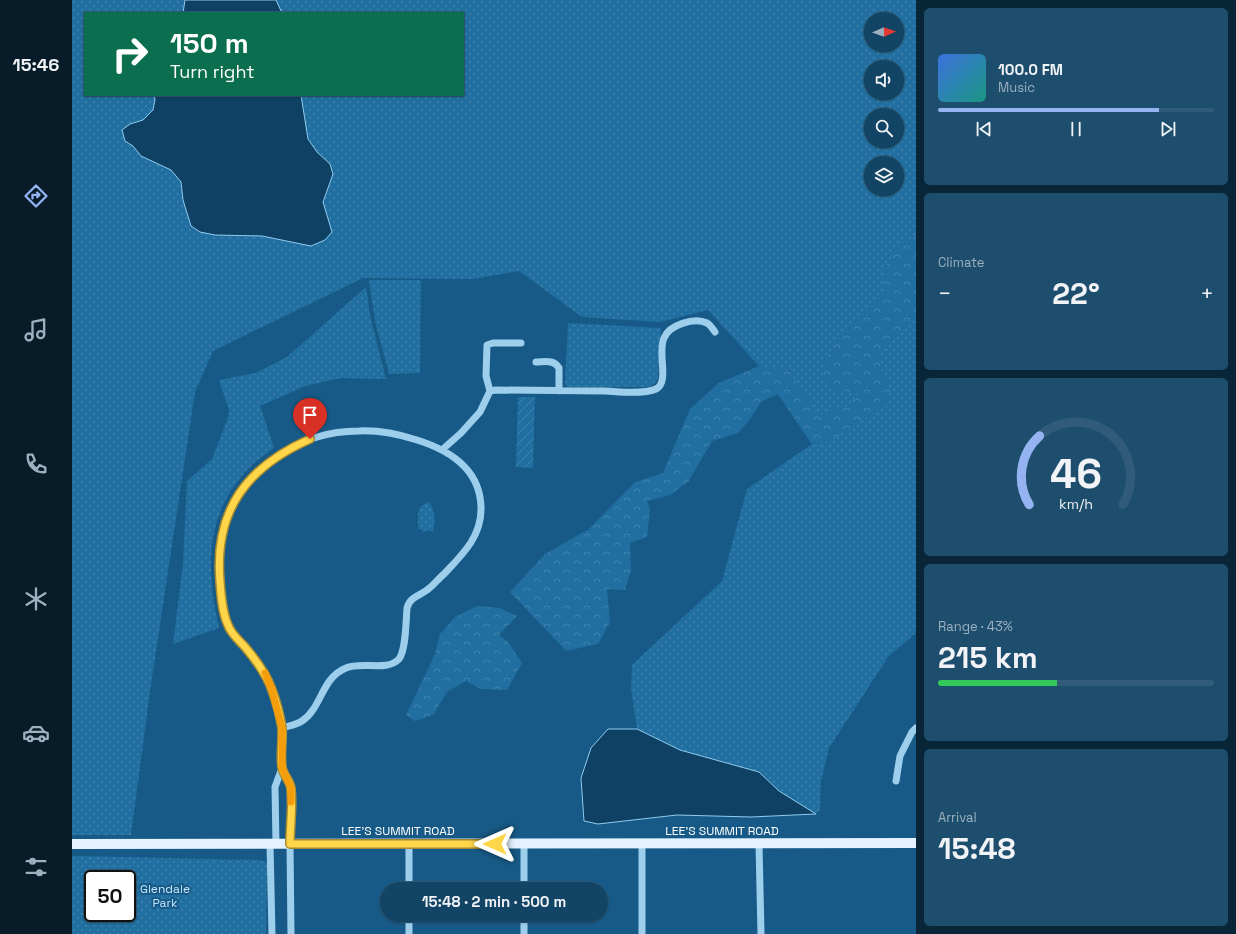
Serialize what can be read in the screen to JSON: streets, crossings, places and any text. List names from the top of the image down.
{
  "streets": {
    "main road": ["LEE'S SUMMIT ROAD"]
  },
  "parks": ["Glendale Park"],
  "north": "right",
  "page": {
    "tabs": "15:46",
    "turn": ["150 m", "Turn right"],
    "song": ["100.0 FM", "Music"],
    "tile": [
      "Climate",
      ["Range · 43%", "215 km"],
      ["Arrival", "15:48"]
    ],
    "heat": ["−", "22°", "+"],
    "limit": "50",
    "trip": "15:48 · 2 min · 500 m",
    "gauge": ["46", "km/h"]
  }
}
